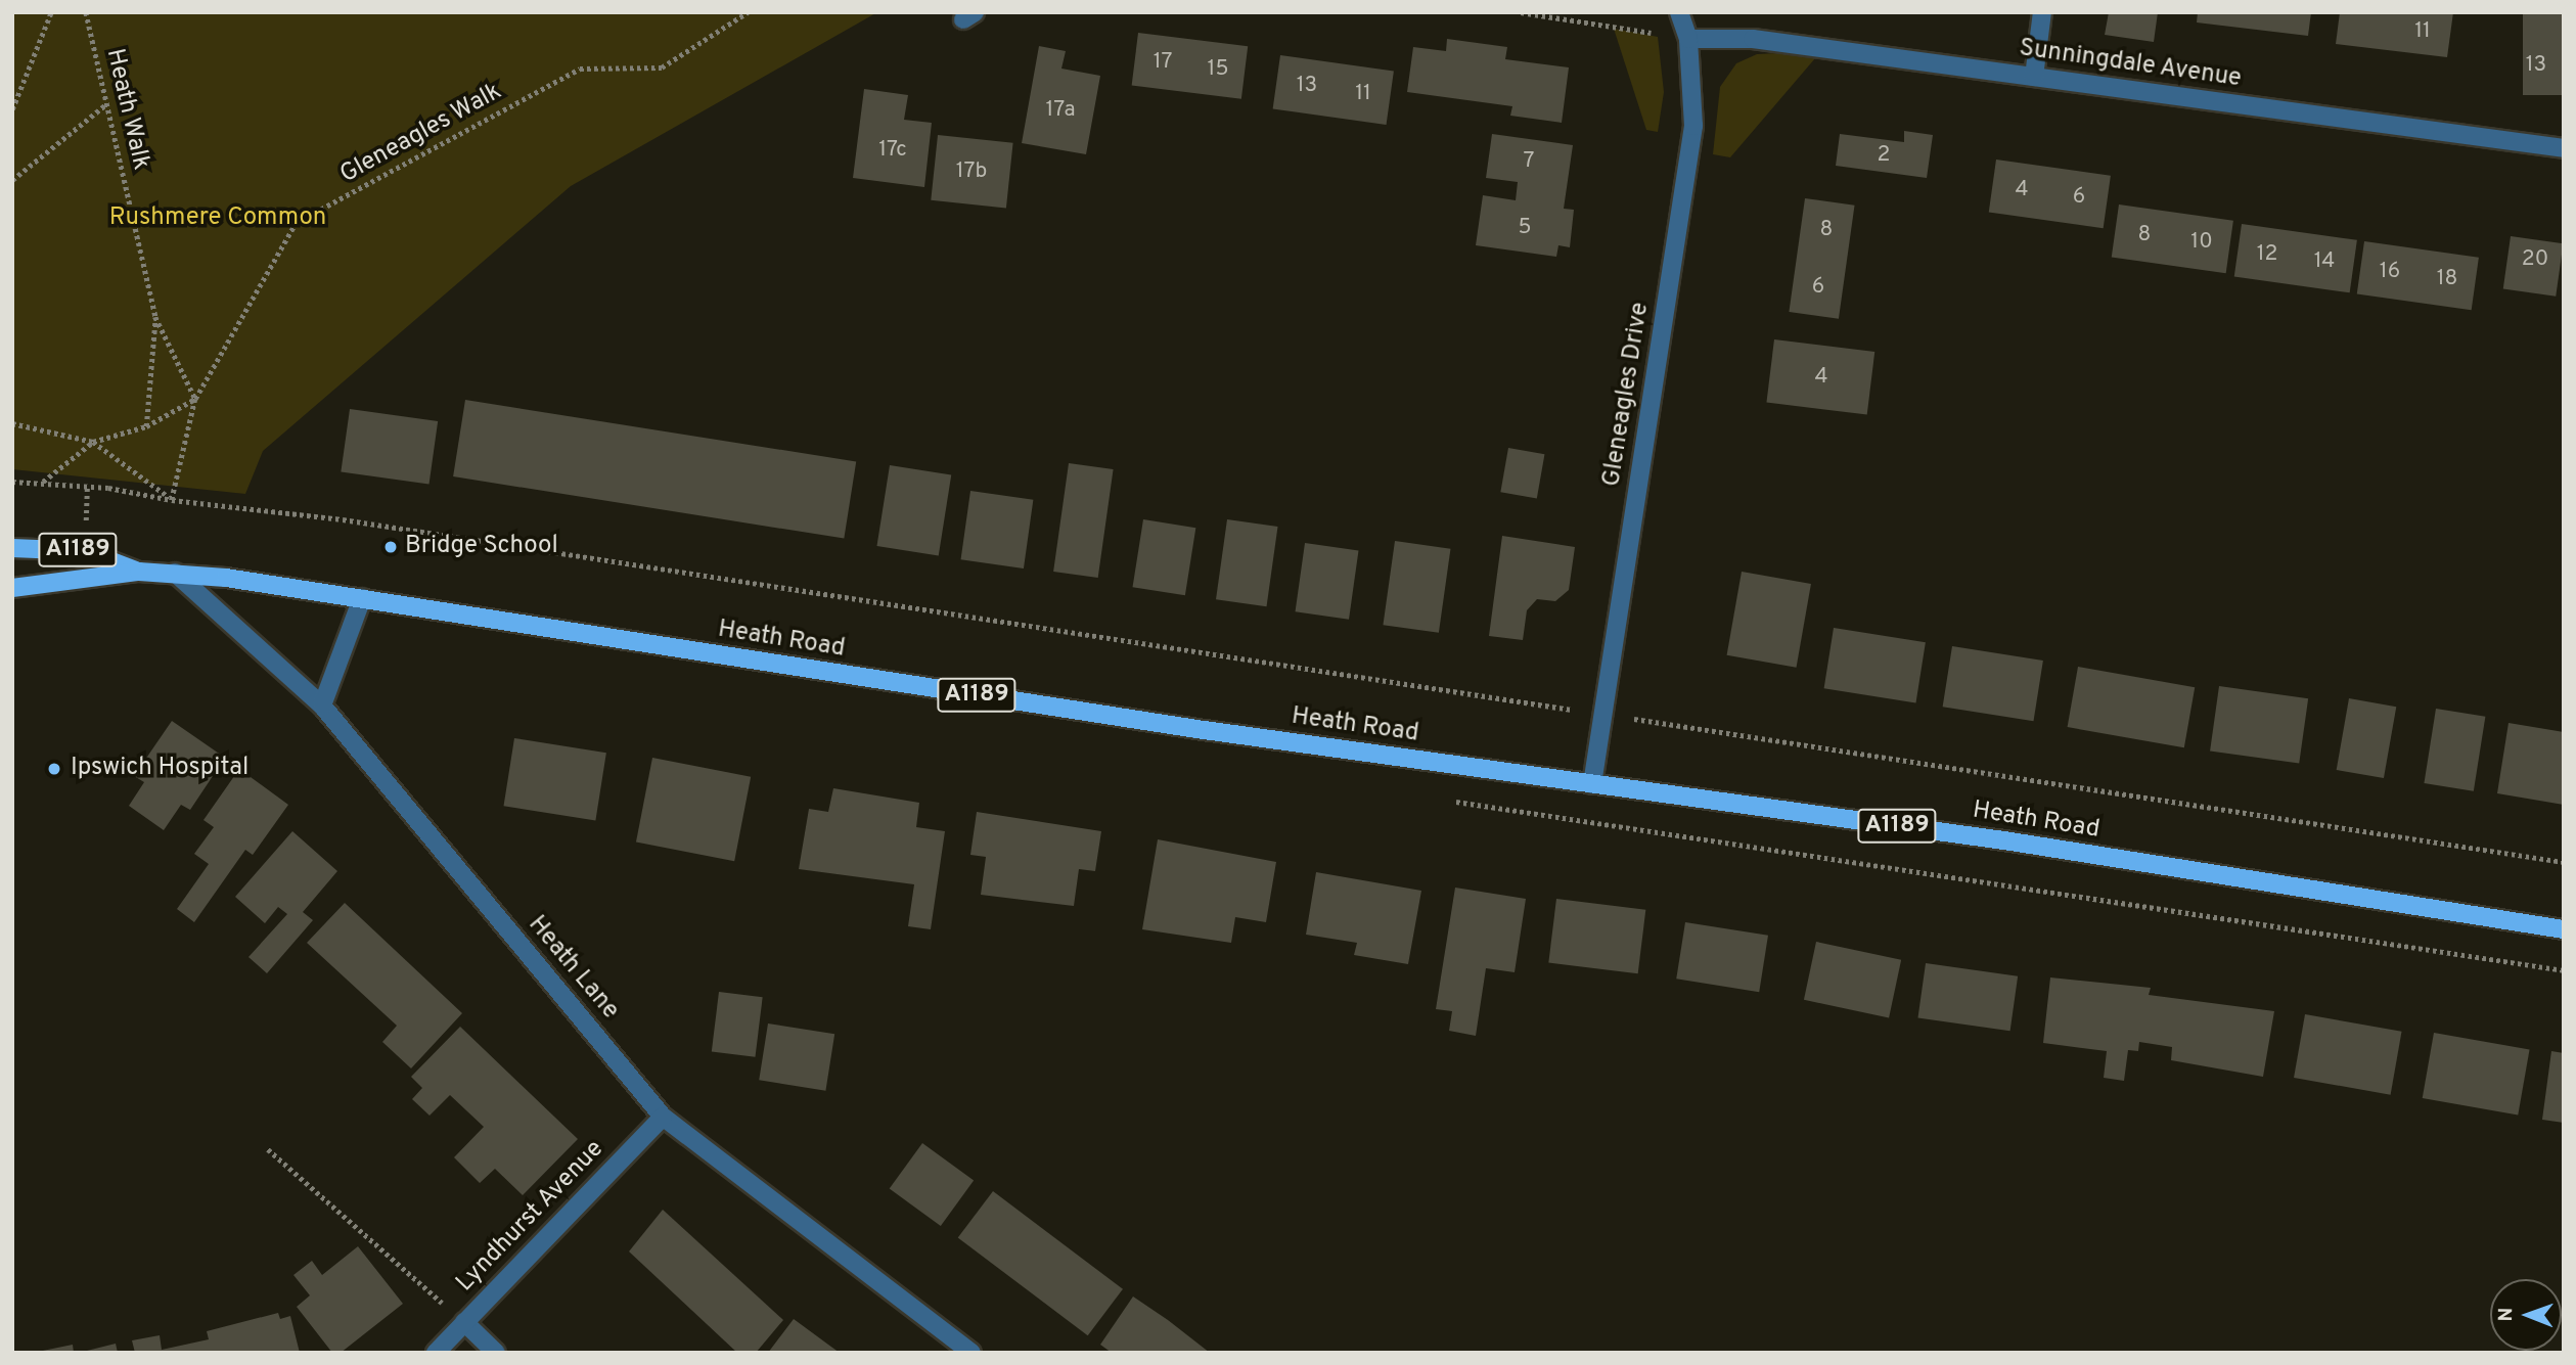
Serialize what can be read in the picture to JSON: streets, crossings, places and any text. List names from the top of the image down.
{
  "streets": {
    "main road": ["A1189", "Heath Road"],
    "street": [
      "Sunningdale Avenue",
      "Gleneagles Drive",
      "Heath Lane",
      "Lyndhurst Avenue"
    ],
    "path": ["Heath Walk", "Gleneagles Walk"]
  },
  "crossings": [
    ["Sunningdale Avenue", "Gleneagles Drive"],
    ["Heath Walk", "Gleneagles Walk"],
    ["Gleneagles Drive", "Heath Road"],
    ["Heath Road", "Heath Lane"],
    ["Heath Lane", "Lyndhurst Avenue"]
  ],
  "parks": ["Rushmere Common"],
  "places": ["Bridge School", "Ipswich Hospital"],
  "house_numbers": [
    "11",
    "17",
    "13",
    "15",
    "13",
    "11",
    "17a",
    "17c",
    "2",
    "7",
    "17b",
    "4",
    "6",
    "5",
    "8",
    "8",
    "10",
    "12",
    "20",
    "14",
    "16",
    "18",
    "6",
    "4"
  ],
  "north": "left"
}
